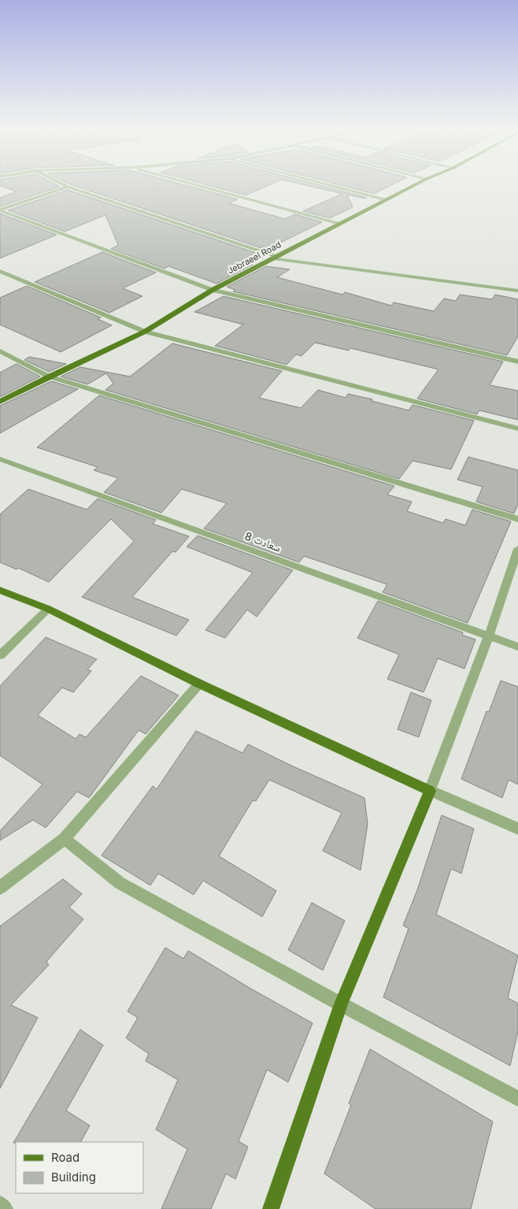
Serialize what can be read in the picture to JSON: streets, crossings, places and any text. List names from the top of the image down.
{
  "streets": {
    "main road": ["Jebraeel Road"],
    "street": ["سعادت 8"]
  },
  "legend": ["Road", "Building"]
}
